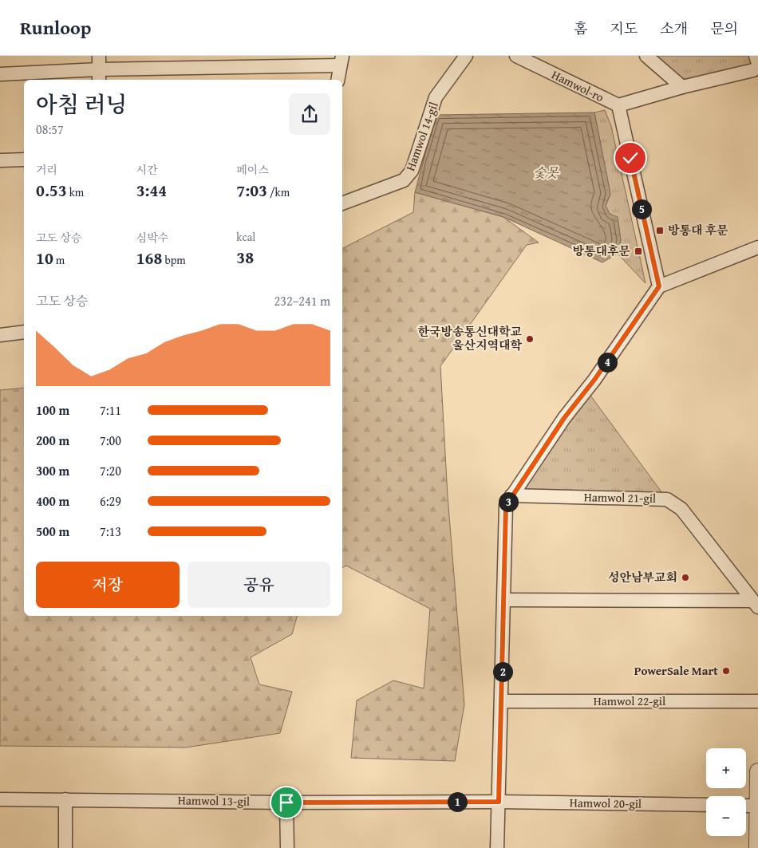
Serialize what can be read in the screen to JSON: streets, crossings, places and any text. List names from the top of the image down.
{
  "streets": {
    "street": [
      "Hamwol-ro",
      "Hamwol 14-gil",
      "Hamwol 21-gil",
      "Hamwol 22-gil",
      "Hamwol 13-gil",
      "Hamwol 20-gil"
    ]
  },
  "crossings": [
    ["Hamwol 13-gil", "Hamwol 20-gil"]
  ],
  "water": ["숯못"],
  "places": {
    "transit": ["방통대 후문", "방통대후문"],
    "other": ["한국방송통신대학교 울산지역대학", "성안남부교회", "PowerSale Mart"]
  },
  "page": {
    "header": "Runloop",
    "nav": [
      "홈",
      "지도",
      "소개",
      "문의"
    ],
    "heading": ["아침 러닝", "08:57"],
    "stats": [
      ["거리", "0.53 km"],
      ["시간", "3:44"],
      ["페이스", "7:03 /km"],
      ["고도 상승", "10 m"],
      ["심박수", "168 bpm"],
      ["kcal", "38"]
    ],
    "pins": [
      "5",
      "4",
      "3",
      "2",
      "1"
    ],
    "chart": ["고도 상승", "232–241 m"],
    "list": [
      {
        "name": "100 m",
        "note": "7:11"
      },
      {
        "name": "200 m",
        "note": "7:00"
      },
      {
        "name": "300 m",
        "note": "7:20"
      },
      {
        "name": "400 m",
        "note": "6:29"
      },
      {
        "name": "500 m",
        "note": "7:13"
      }
    ],
    "buttons": ["저장", "공유"],
    "map_buttons": ["+", "−"]
  }
}
